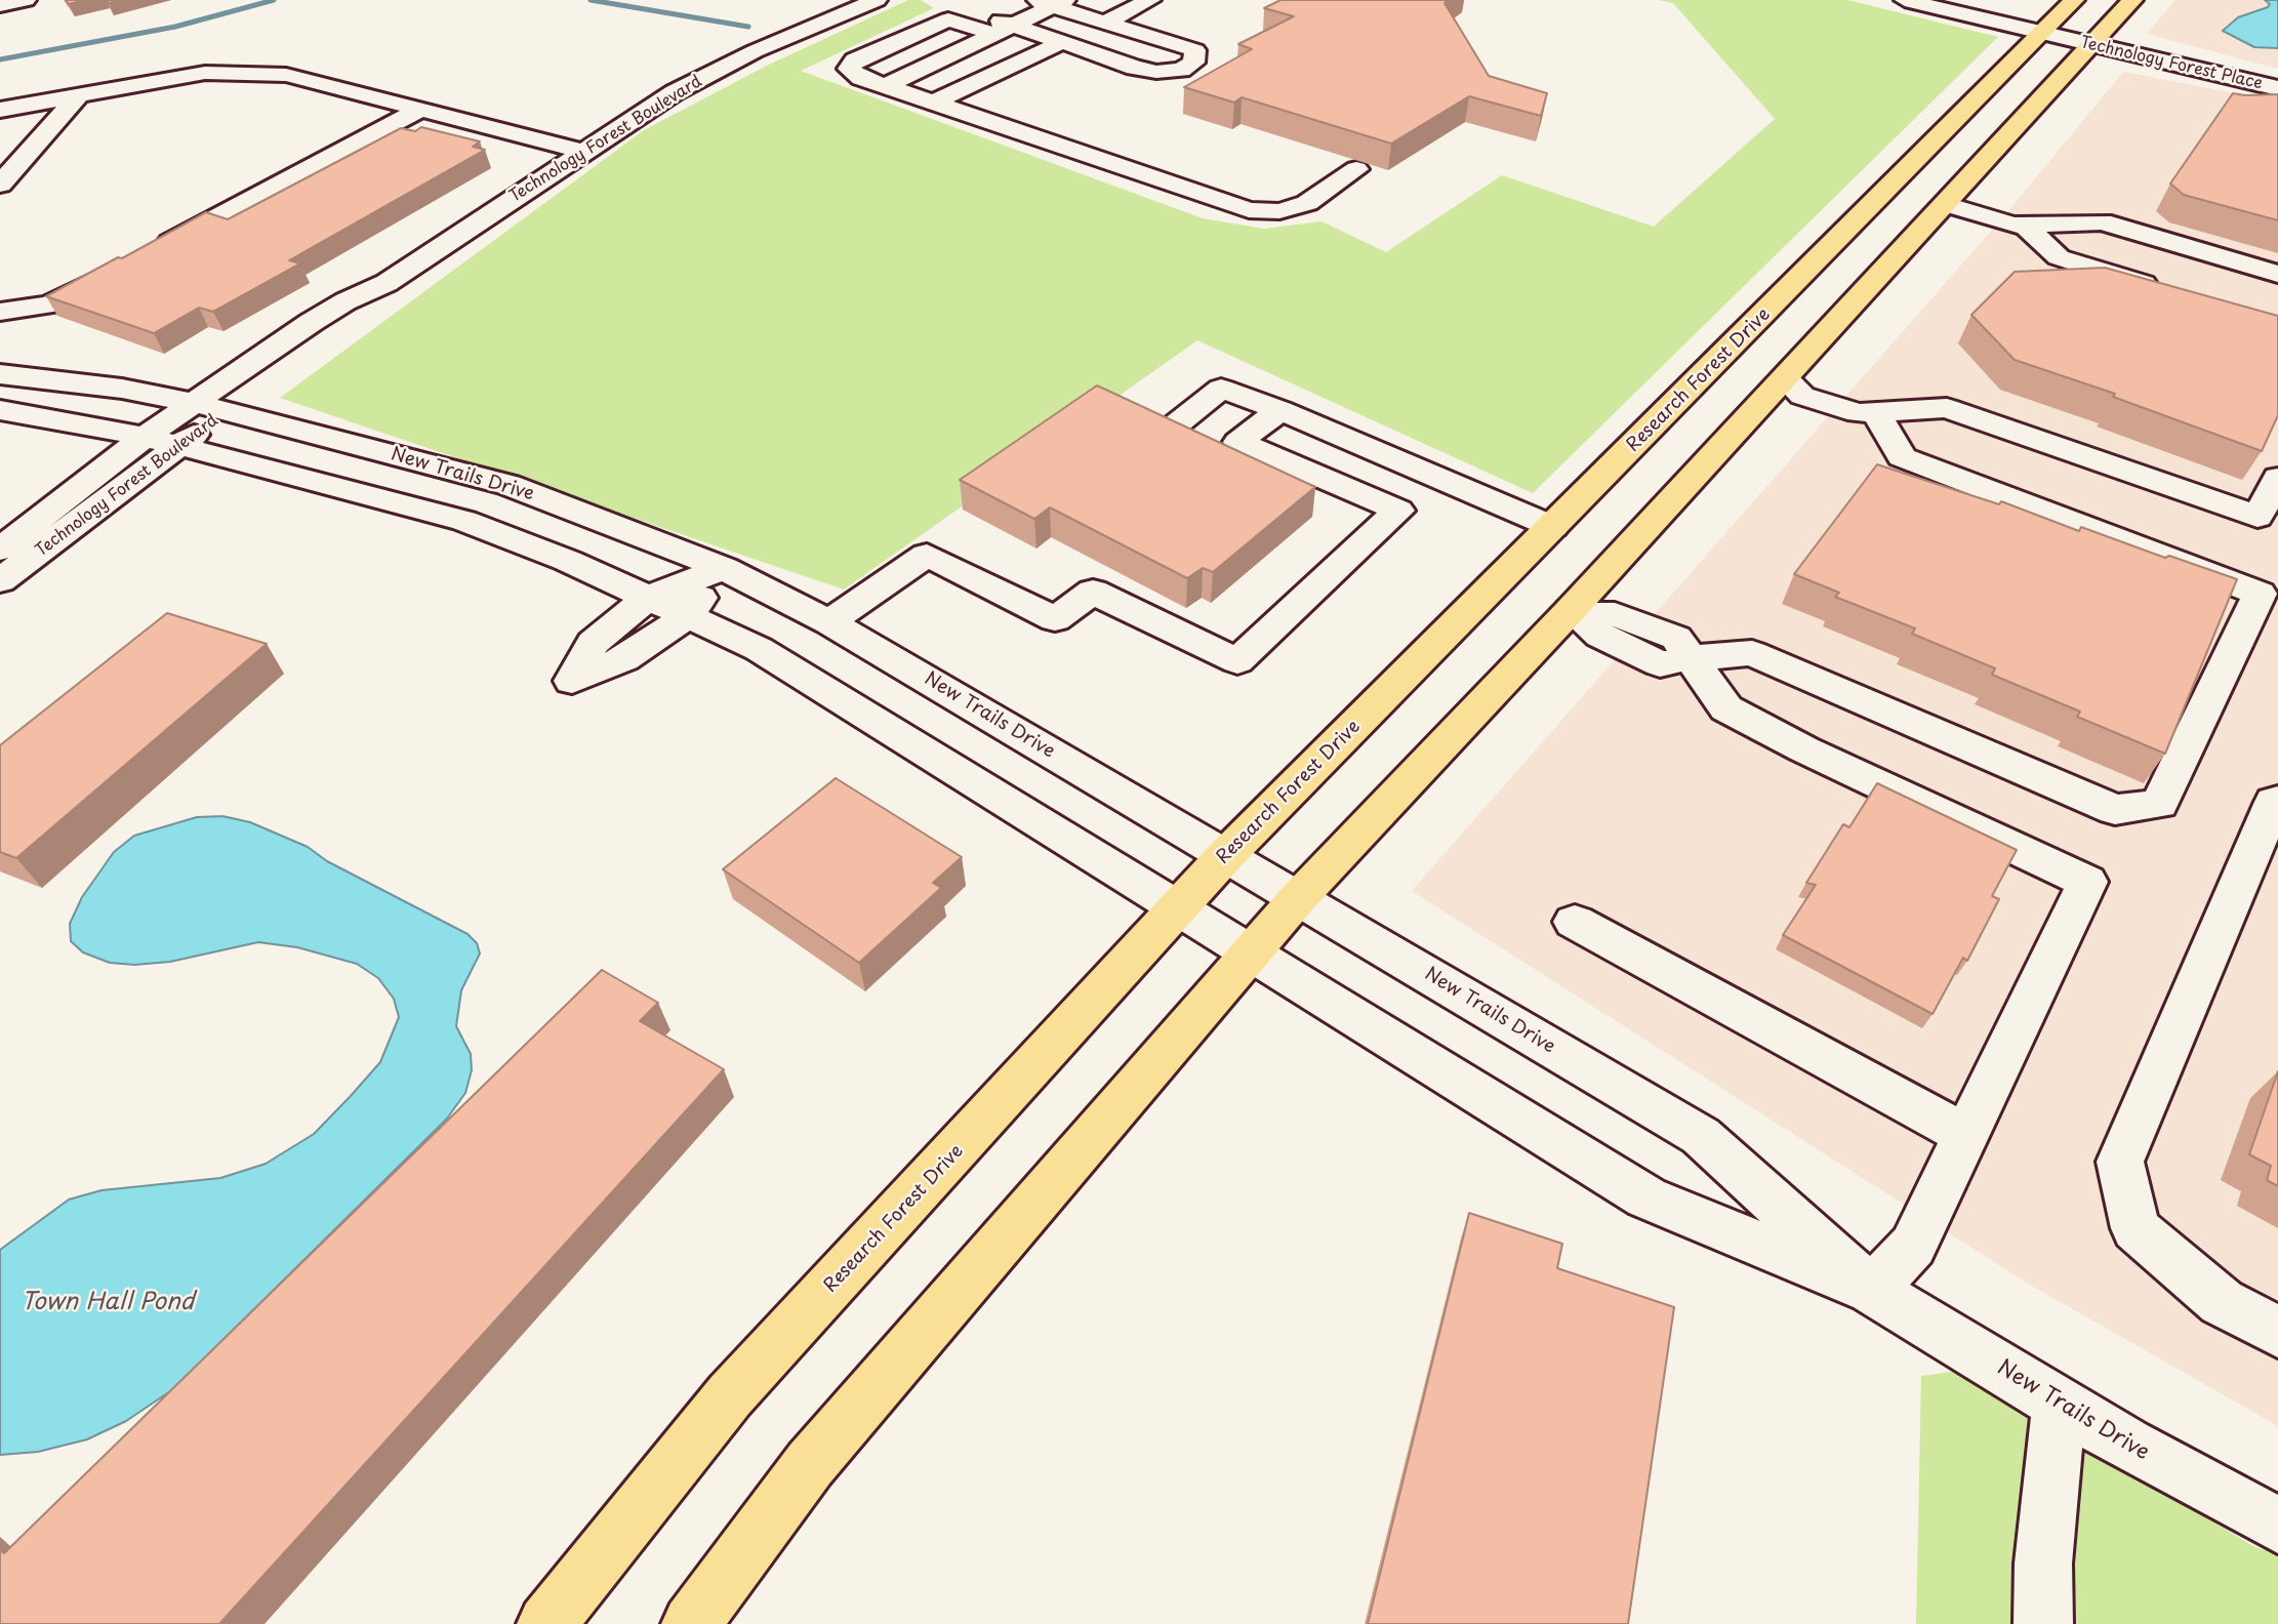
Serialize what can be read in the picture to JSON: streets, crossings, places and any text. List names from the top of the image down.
{
  "streets": {
    "main road": ["Research Forest Drive"],
    "street": ["Technology Forest Place", "Technology Forest Boulevard", "New Trails Drive"]
  },
  "crossings": [
    ["Technology Forest Place", "Research Forest Drive"],
    ["Technology Forest Boulevard", "New Trails Drive"],
    ["Research Forest Drive", "New Trails Drive"]
  ],
  "water": ["Town Hall Pond"]
}
